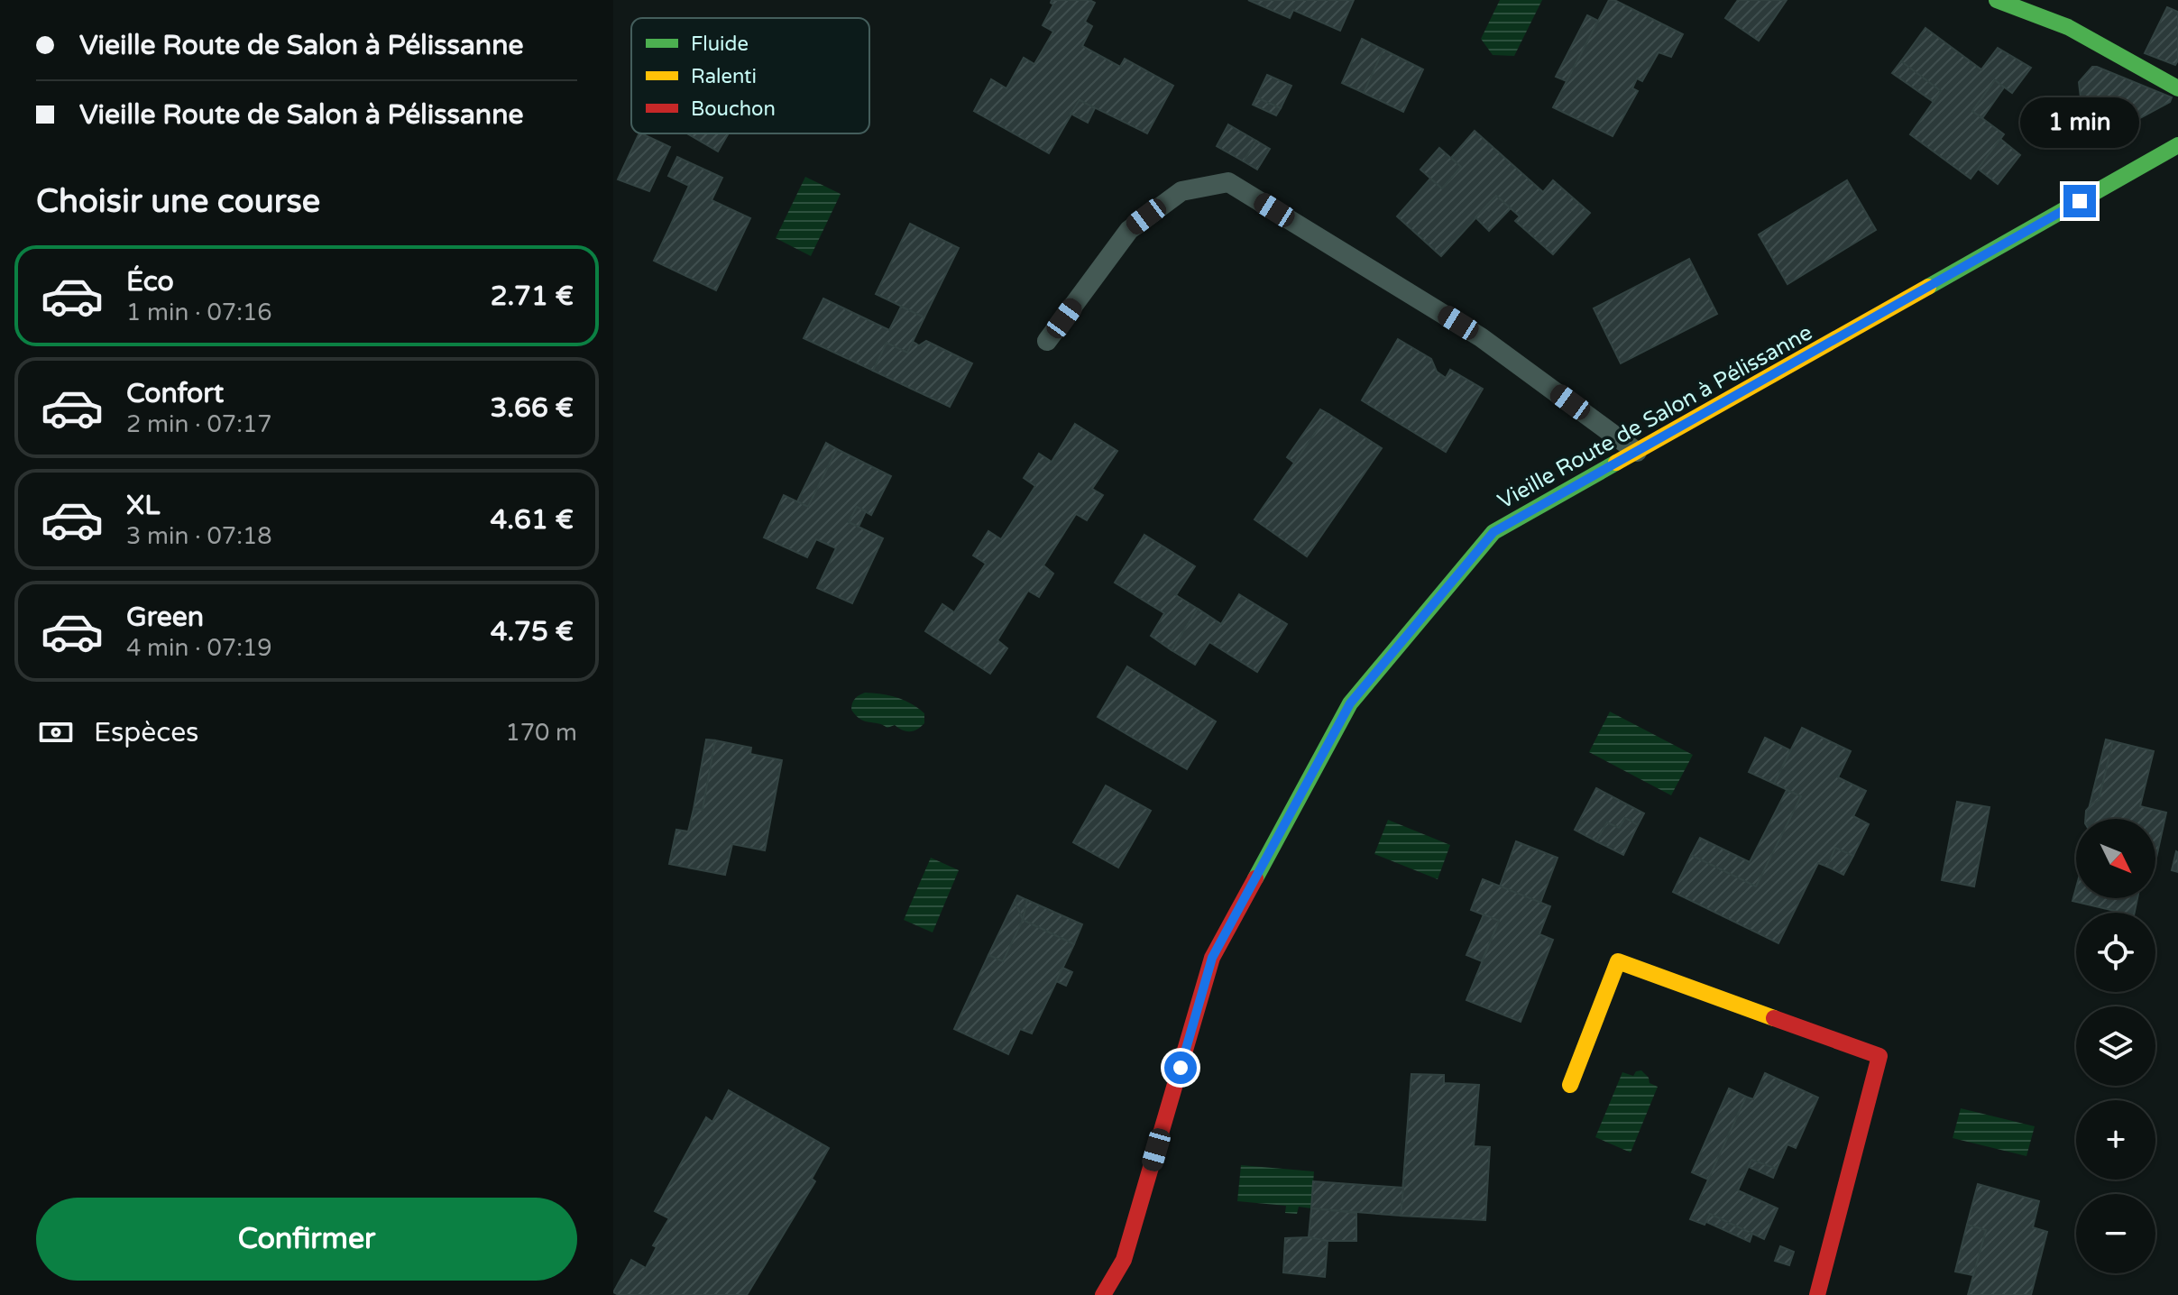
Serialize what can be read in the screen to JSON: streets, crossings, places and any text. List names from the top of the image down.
{
  "streets": {
    "street": ["Vieille Route de Salon à Pélissanne"]
  },
  "legend": ["Fluide", "Ralenti", "Bouchon"],
  "north": "bottom right",
  "page": {
    "banner": ["Vieille Route de Salon à Pélissanne", "Vieille Route de Salon à Pélissanne"],
    "bubble": "1 min",
    "heading": "Choisir une course",
    "list": [
      {
        "name": "Éco",
        "note": "1 min · 07:16",
        "value": "2.71 €"
      },
      {
        "name": "Confort",
        "note": "2 min · 07:17",
        "value": "3.66 €"
      },
      {
        "name": "XL",
        "note": "3 min · 07:18",
        "value": "4.61 €"
      },
      {
        "name": "Green",
        "note": "4 min · 07:19",
        "value": "4.75 €"
      }
    ],
    "pay": ["Espèces", "170 m"],
    "map_buttons": ["+", "−"],
    "buttons": "Confirmer"
  }
}
